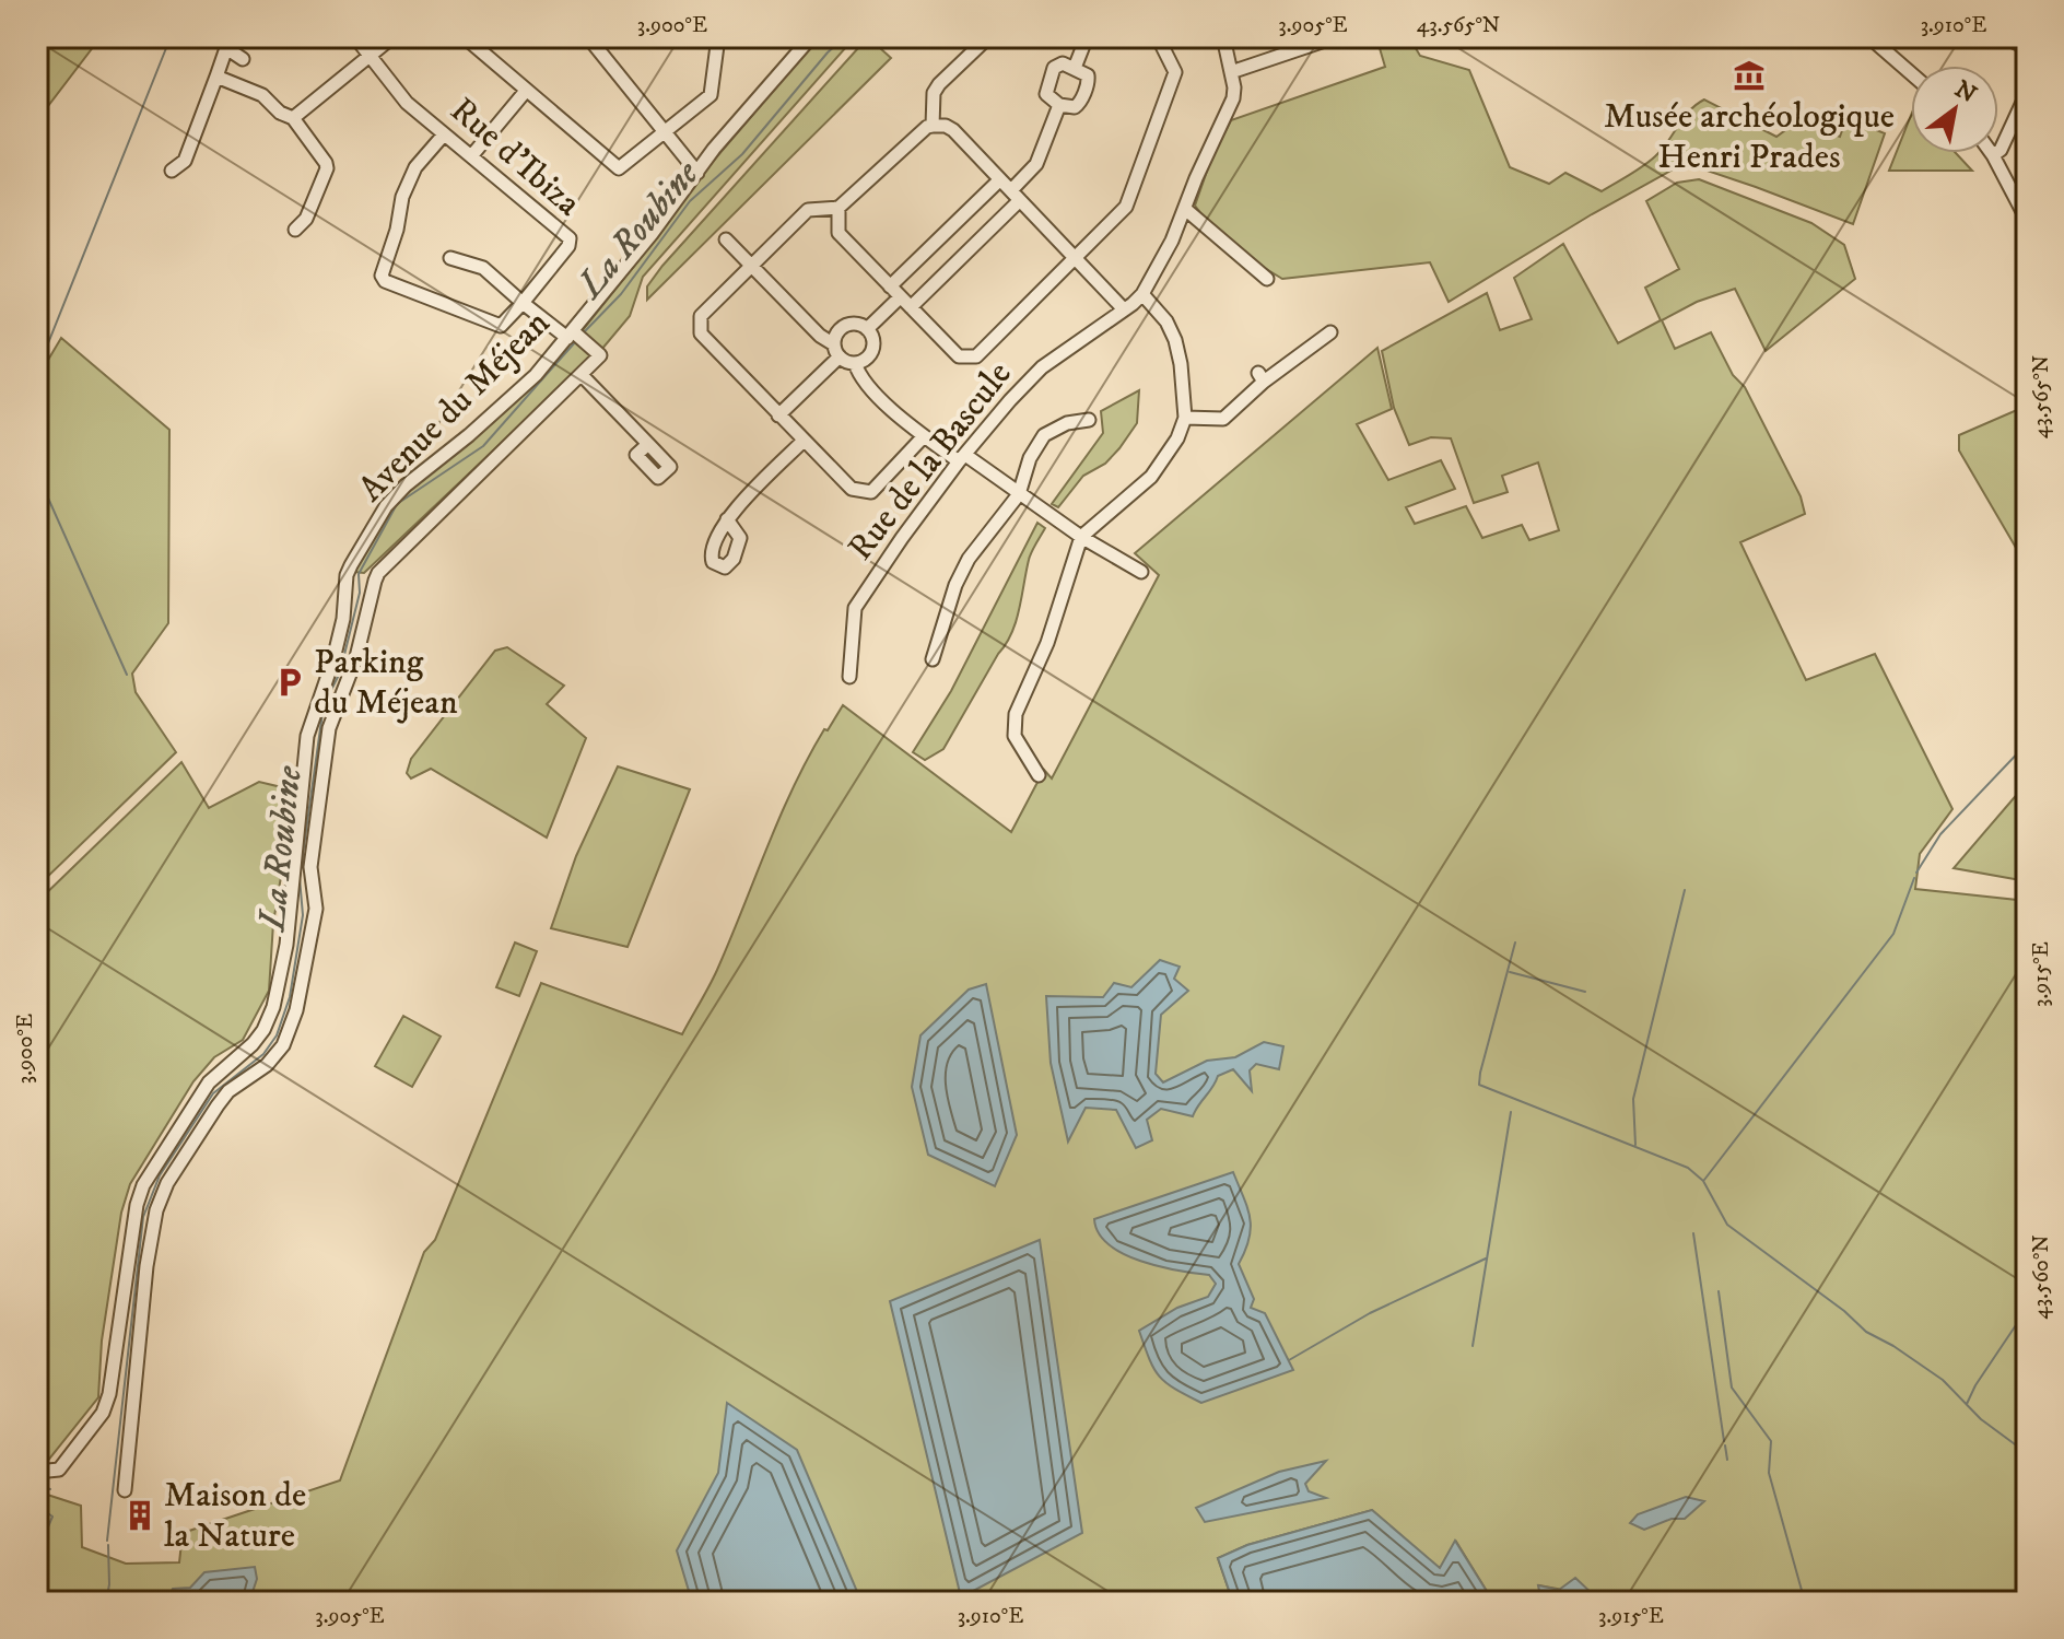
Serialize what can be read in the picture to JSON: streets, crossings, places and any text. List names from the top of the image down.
{
  "streets": {
    "street": ["Rue d'Ibiza", "Avenue du Méjean", "Rue de la Bascule"]
  },
  "water": ["La Roubine"],
  "places": {
    "museum": ["Musée archéologique Henri Prades"],
    "parking": ["Parking du Méjean"],
    "building": ["Maison de la Nature"]
  },
  "north": "top right",
  "coordinates": [
    "3.900°E",
    "3.905°E",
    "43.565°N",
    "3.910°E",
    "3.915°E",
    "43.560°N"
  ]
}
